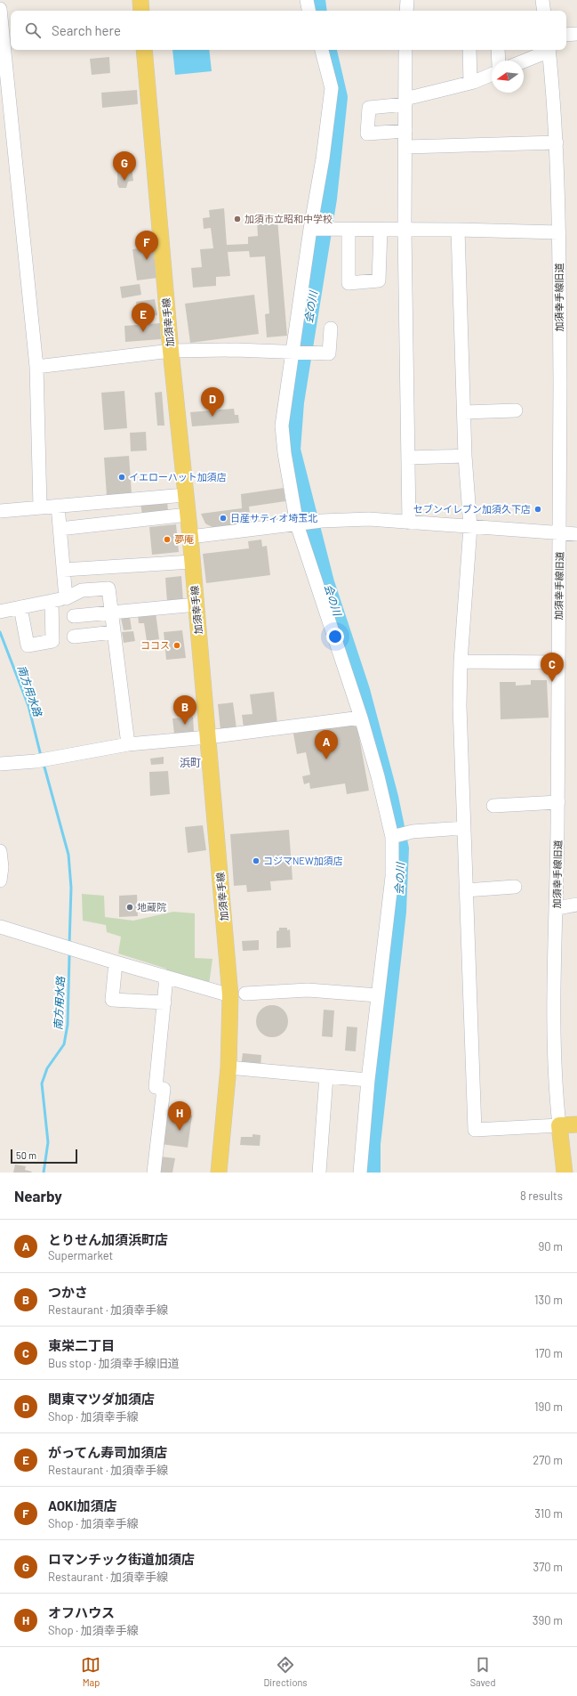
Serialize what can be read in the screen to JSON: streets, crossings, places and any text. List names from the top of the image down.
{
  "streets": {
    "main road": ["加須幸手線"],
    "street": ["加須幸手線旧道"]
  },
  "districts": ["浜町"],
  "water": ["会の川", "南方用水路"],
  "places": [
    "加須市立昭和中学校",
    "イエローハット加須店",
    "セブンイレブン加須久下店",
    "日産サティオ埼玉北",
    "夢庵",
    "ココス",
    "コジマNEW加須店",
    "地蔵院"
  ],
  "scale_bar": "50 m",
  "north": "left",
  "page": {
    "search": "Search here",
    "pins": [
      "G",
      "F",
      "E",
      "D",
      "C",
      "B",
      "A",
      "H"
    ],
    "scale": "50 m",
    "heading": ["Nearby", "8 results"],
    "list": [
      {
        "mark": "A",
        "name": "とりせん加須浜町店",
        "note": "Supermarket",
        "value": "90 m"
      },
      {
        "mark": "B",
        "name": "つかさ",
        "note": "Restaurant · 加須幸手線",
        "value": "130 m"
      },
      {
        "mark": "C",
        "name": "東栄二丁目",
        "note": "Bus stop · 加須幸手線旧道",
        "value": "170 m"
      },
      {
        "mark": "D",
        "name": "関東マツダ加須店",
        "note": "Shop · 加須幸手線",
        "value": "190 m"
      },
      {
        "mark": "E",
        "name": "がってん寿司加須店",
        "note": "Restaurant · 加須幸手線",
        "value": "270 m"
      },
      {
        "mark": "F",
        "name": "AOKI加須店",
        "note": "Shop · 加須幸手線",
        "value": "310 m"
      },
      {
        "mark": "G",
        "name": "ロマンチック街道加須店",
        "note": "Restaurant · 加須幸手線",
        "value": "370 m"
      },
      {
        "mark": "H",
        "name": "オフハウス",
        "note": "Shop · 加須幸手線",
        "value": "390 m"
      }
    ],
    "nav": ["Map", "Directions", "Saved"]
  }
}
